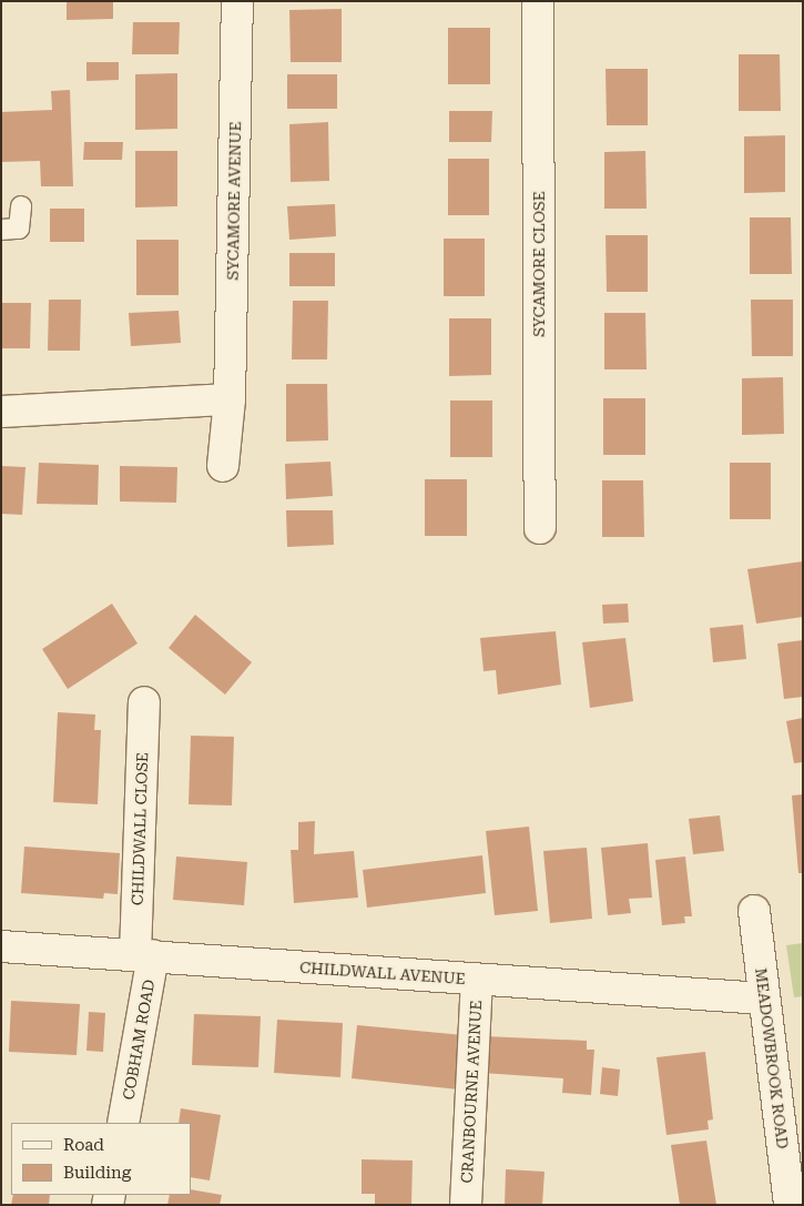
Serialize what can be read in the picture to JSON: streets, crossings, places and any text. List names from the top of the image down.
{
  "streets": {
    "street": [
      "SYCAMORE AVENUE",
      "SYCAMORE CLOSE",
      "CHILDWALL CLOSE",
      "CHILDWALL AVENUE",
      "COBHAM ROAD",
      "MEADOWBROOK ROAD",
      "CRANBOURNE AVENUE"
    ]
  },
  "crossings": [
    ["CHILDWALL CLOSE", "CHILDWALL AVENUE"],
    ["CHILDWALL CLOSE", "COBHAM ROAD"],
    ["CHILDWALL AVENUE", "COBHAM ROAD"],
    ["CHILDWALL AVENUE", "MEADOWBROOK ROAD"],
    ["CHILDWALL AVENUE", "CRANBOURNE AVENUE"]
  ],
  "legend": ["Road", "Building"]
}
